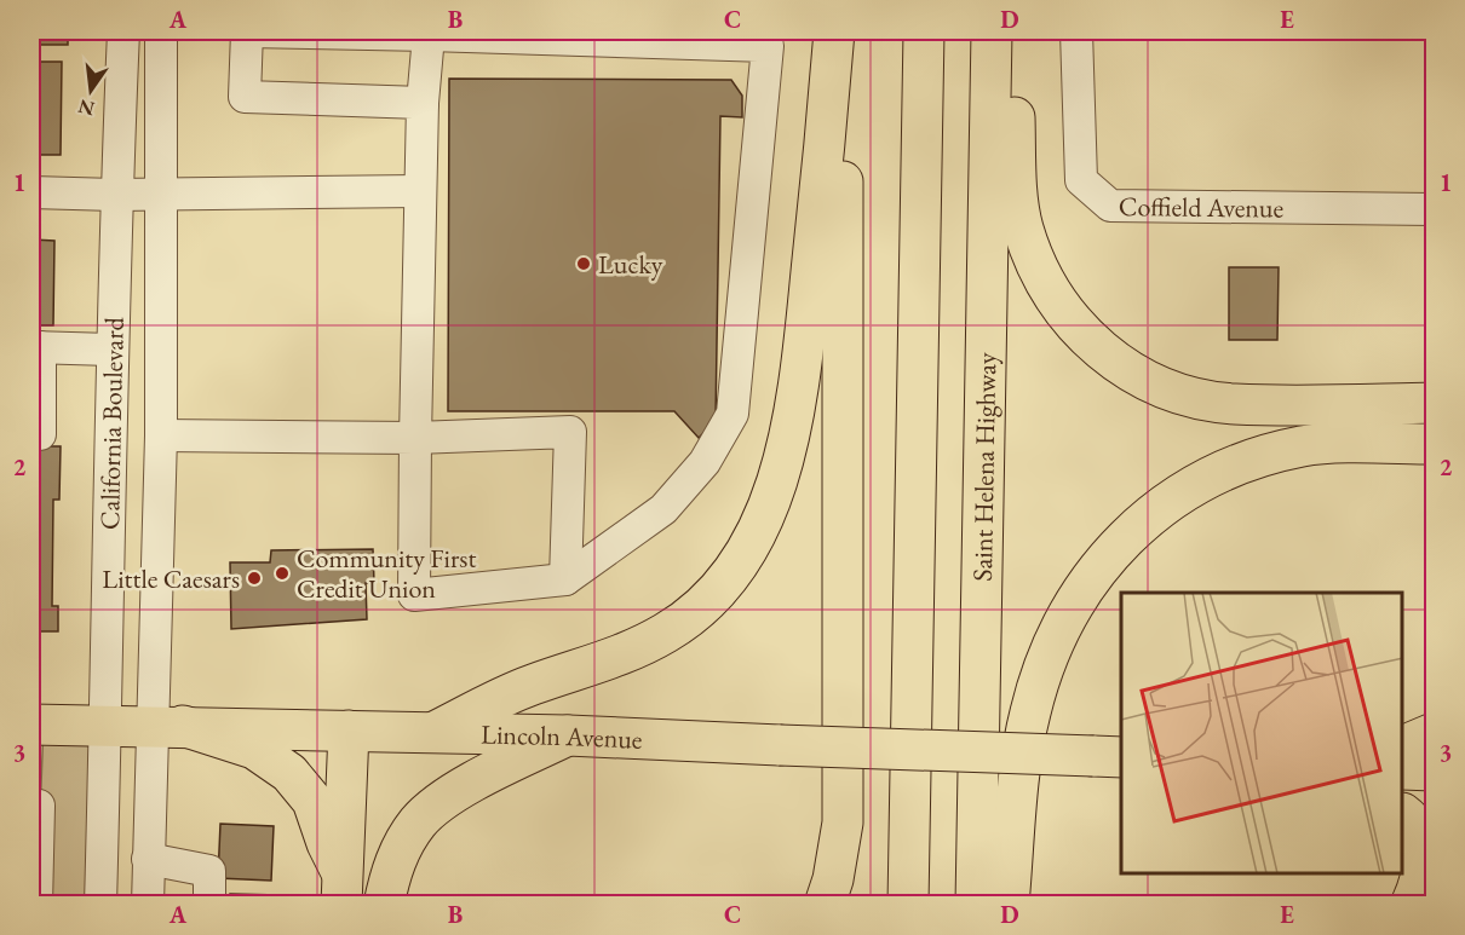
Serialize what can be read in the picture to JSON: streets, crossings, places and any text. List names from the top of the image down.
{
  "streets": {
    "main road": ["Saint Helena Highway", "Lincoln Avenue"],
    "street": ["Coffield Avenue", "California Boulevard"]
  },
  "crossings": [
    ["California Boulevard", "Lincoln Avenue"]
  ],
  "places": ["Lucky", "Community First Credit Union", "Little Caesars"],
  "north": "bottom",
  "grid": {
    "columns": [
      "A",
      "B",
      "C",
      "D",
      "E"
    ],
    "rows": ["1", "2", "3"]
  }
}
